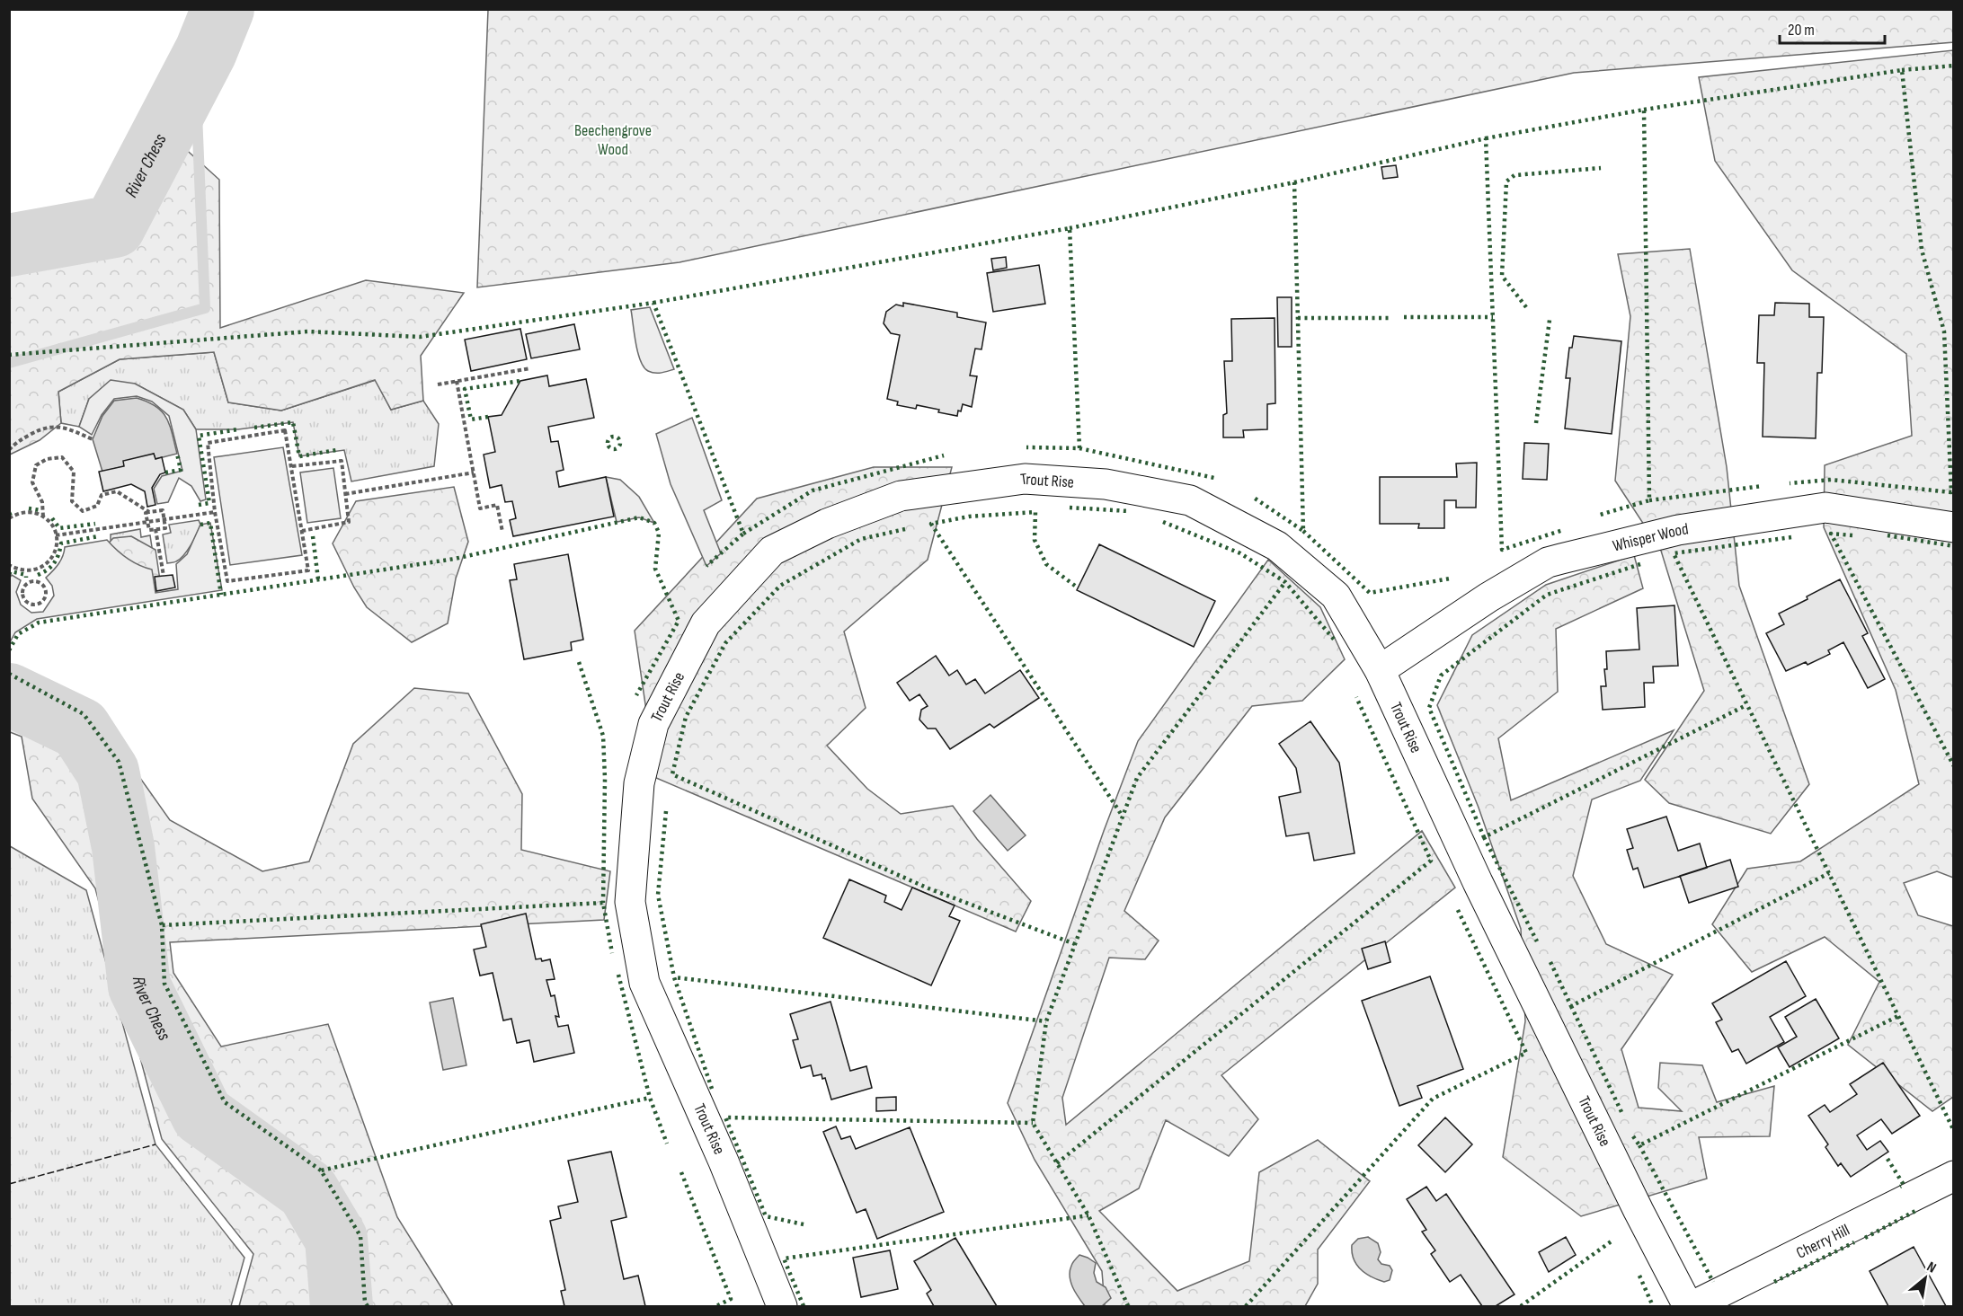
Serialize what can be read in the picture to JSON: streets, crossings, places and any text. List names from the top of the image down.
{
  "streets": {
    "street": ["Trout Rise", "Whisper Wood", "Cherry Hill"]
  },
  "crossings": [
    ["Trout Rise", "Whisper Wood"]
  ],
  "water": ["River Chess"],
  "parks": ["Beechengrove Wood"],
  "scale_bar": "20 m",
  "north": "top right"
}
